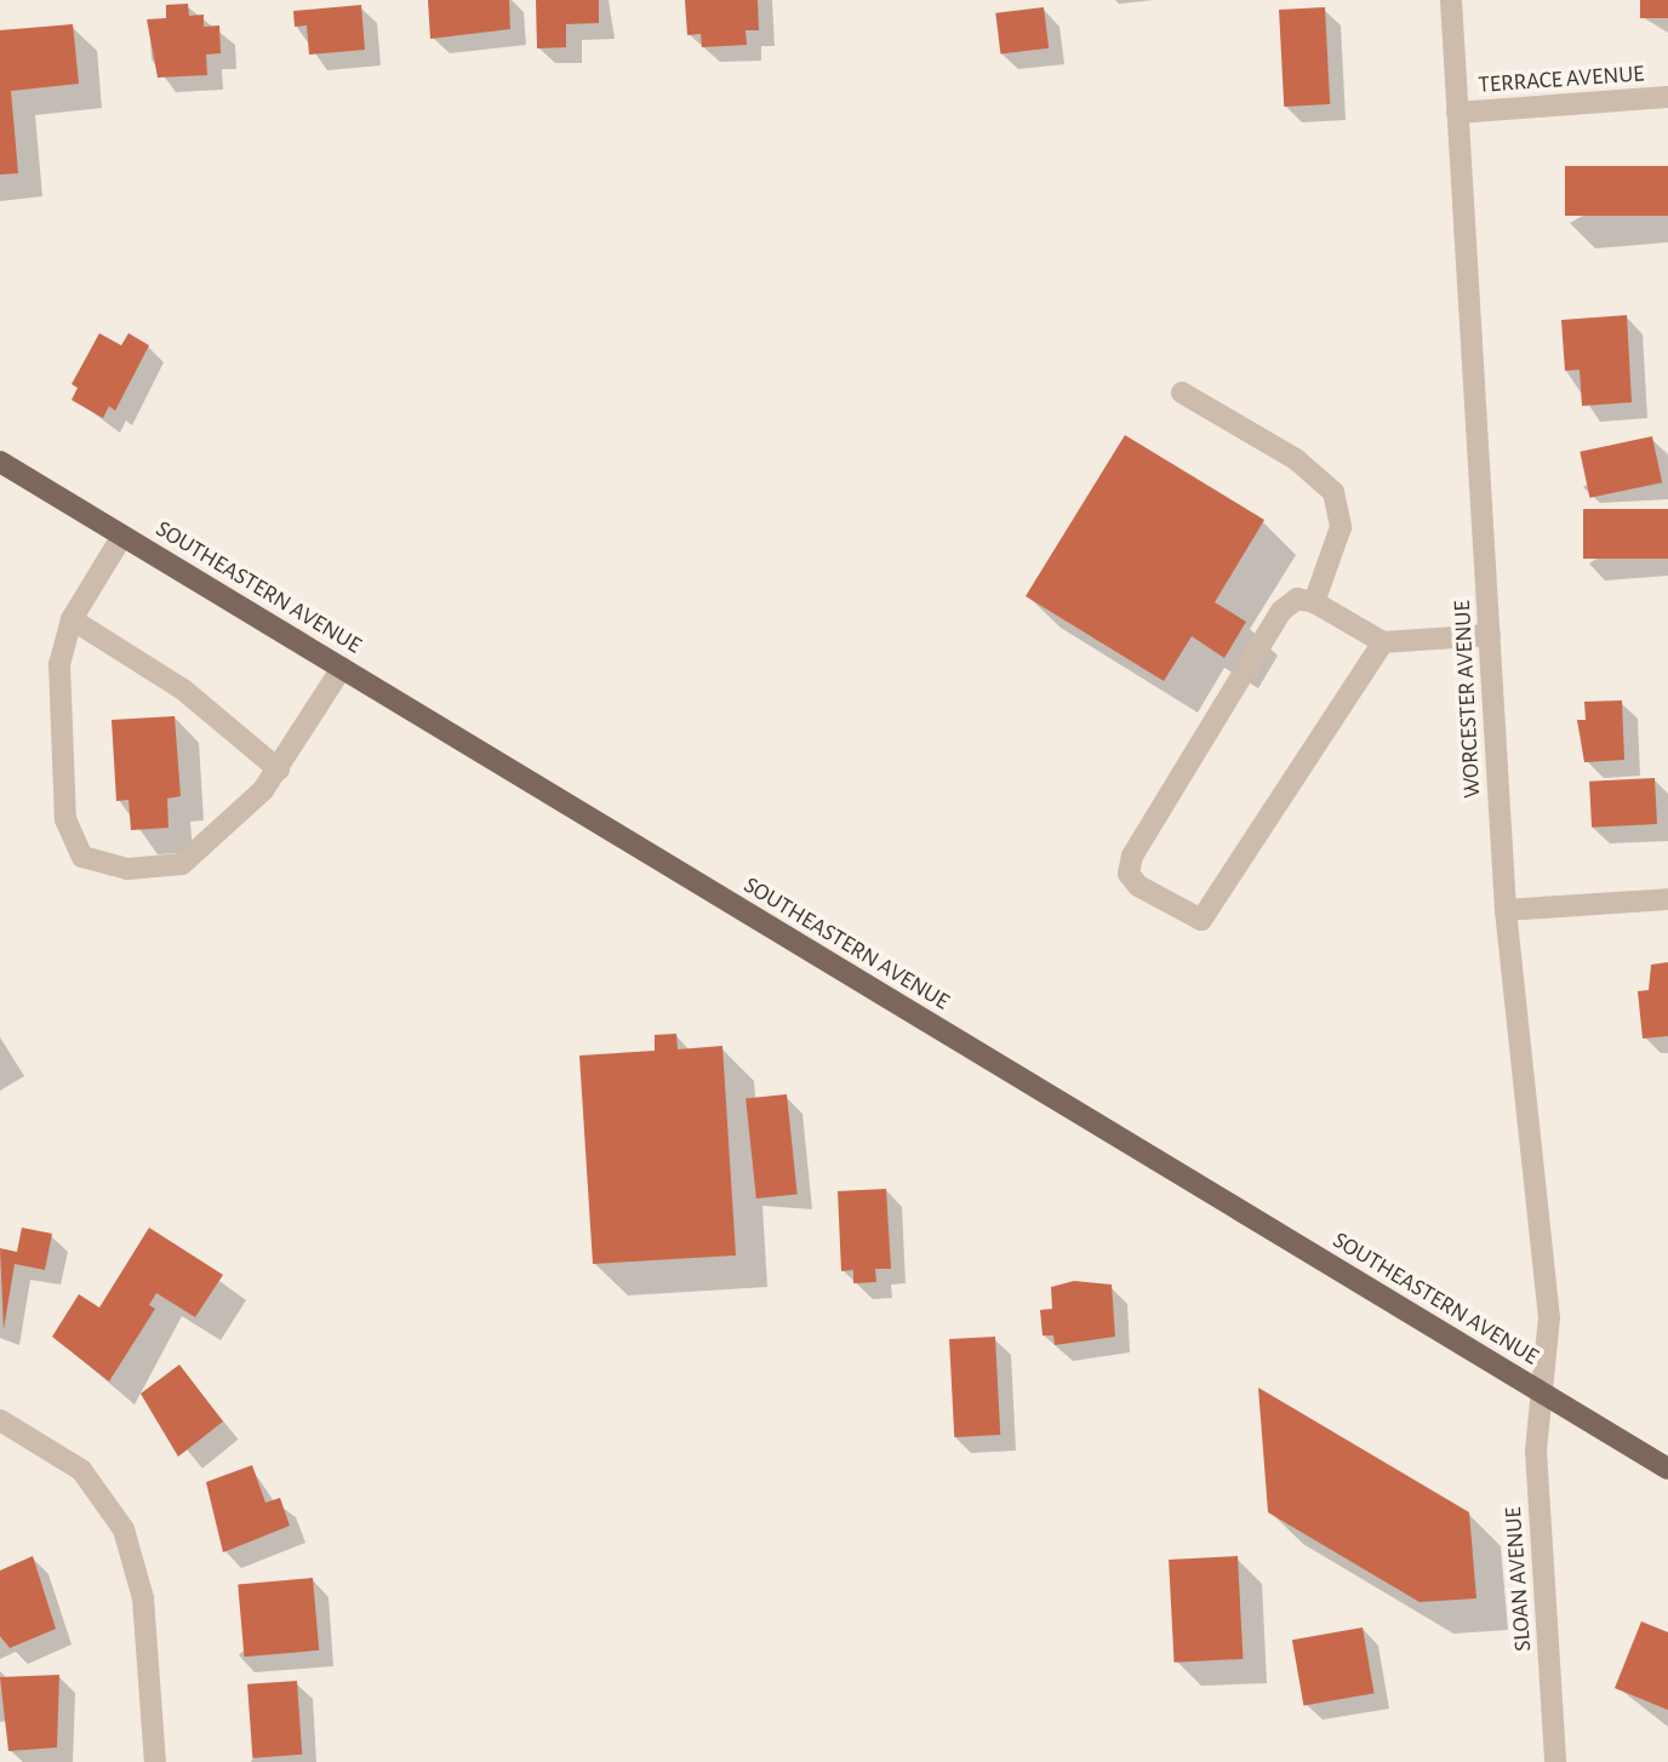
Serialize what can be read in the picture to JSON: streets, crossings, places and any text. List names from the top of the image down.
{
  "streets": {
    "main road": ["SOUTHEASTERN AVENUE"],
    "street": ["TERRACE AVENUE", "WORCESTER AVENUE", "SLOAN AVENUE"]
  },
  "crossings": [
    ["TERRACE AVENUE", "WORCESTER AVENUE"],
    ["SOUTHEASTERN AVENUE", "WORCESTER AVENUE"],
    ["SOUTHEASTERN AVENUE", "SLOAN AVENUE"],
    ["WORCESTER AVENUE", "SLOAN AVENUE"]
  ]
}
